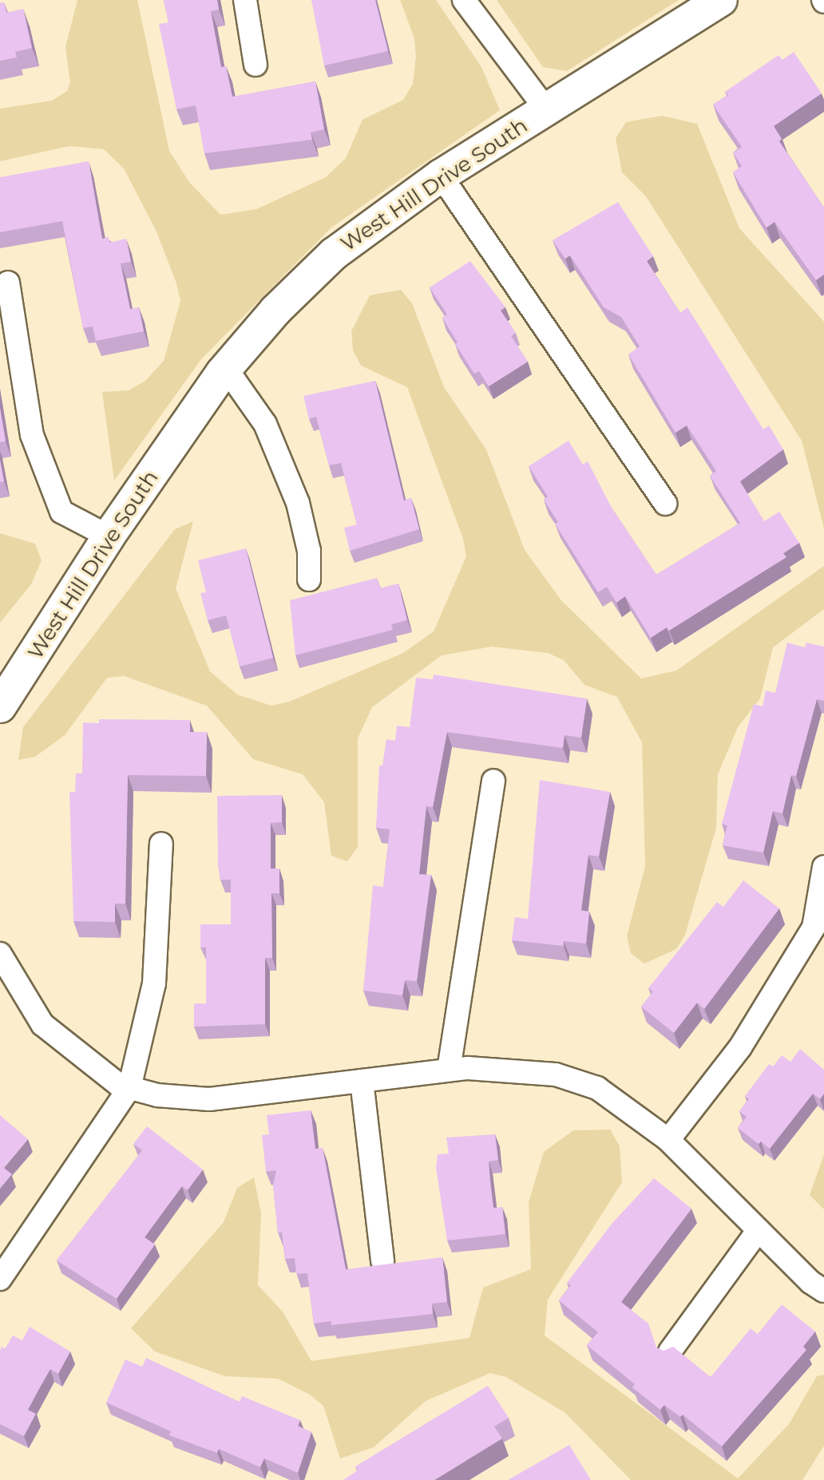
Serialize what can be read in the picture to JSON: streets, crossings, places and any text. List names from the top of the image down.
{
  "streets": {
    "street": ["West Hill Drive South"]
  }
}
